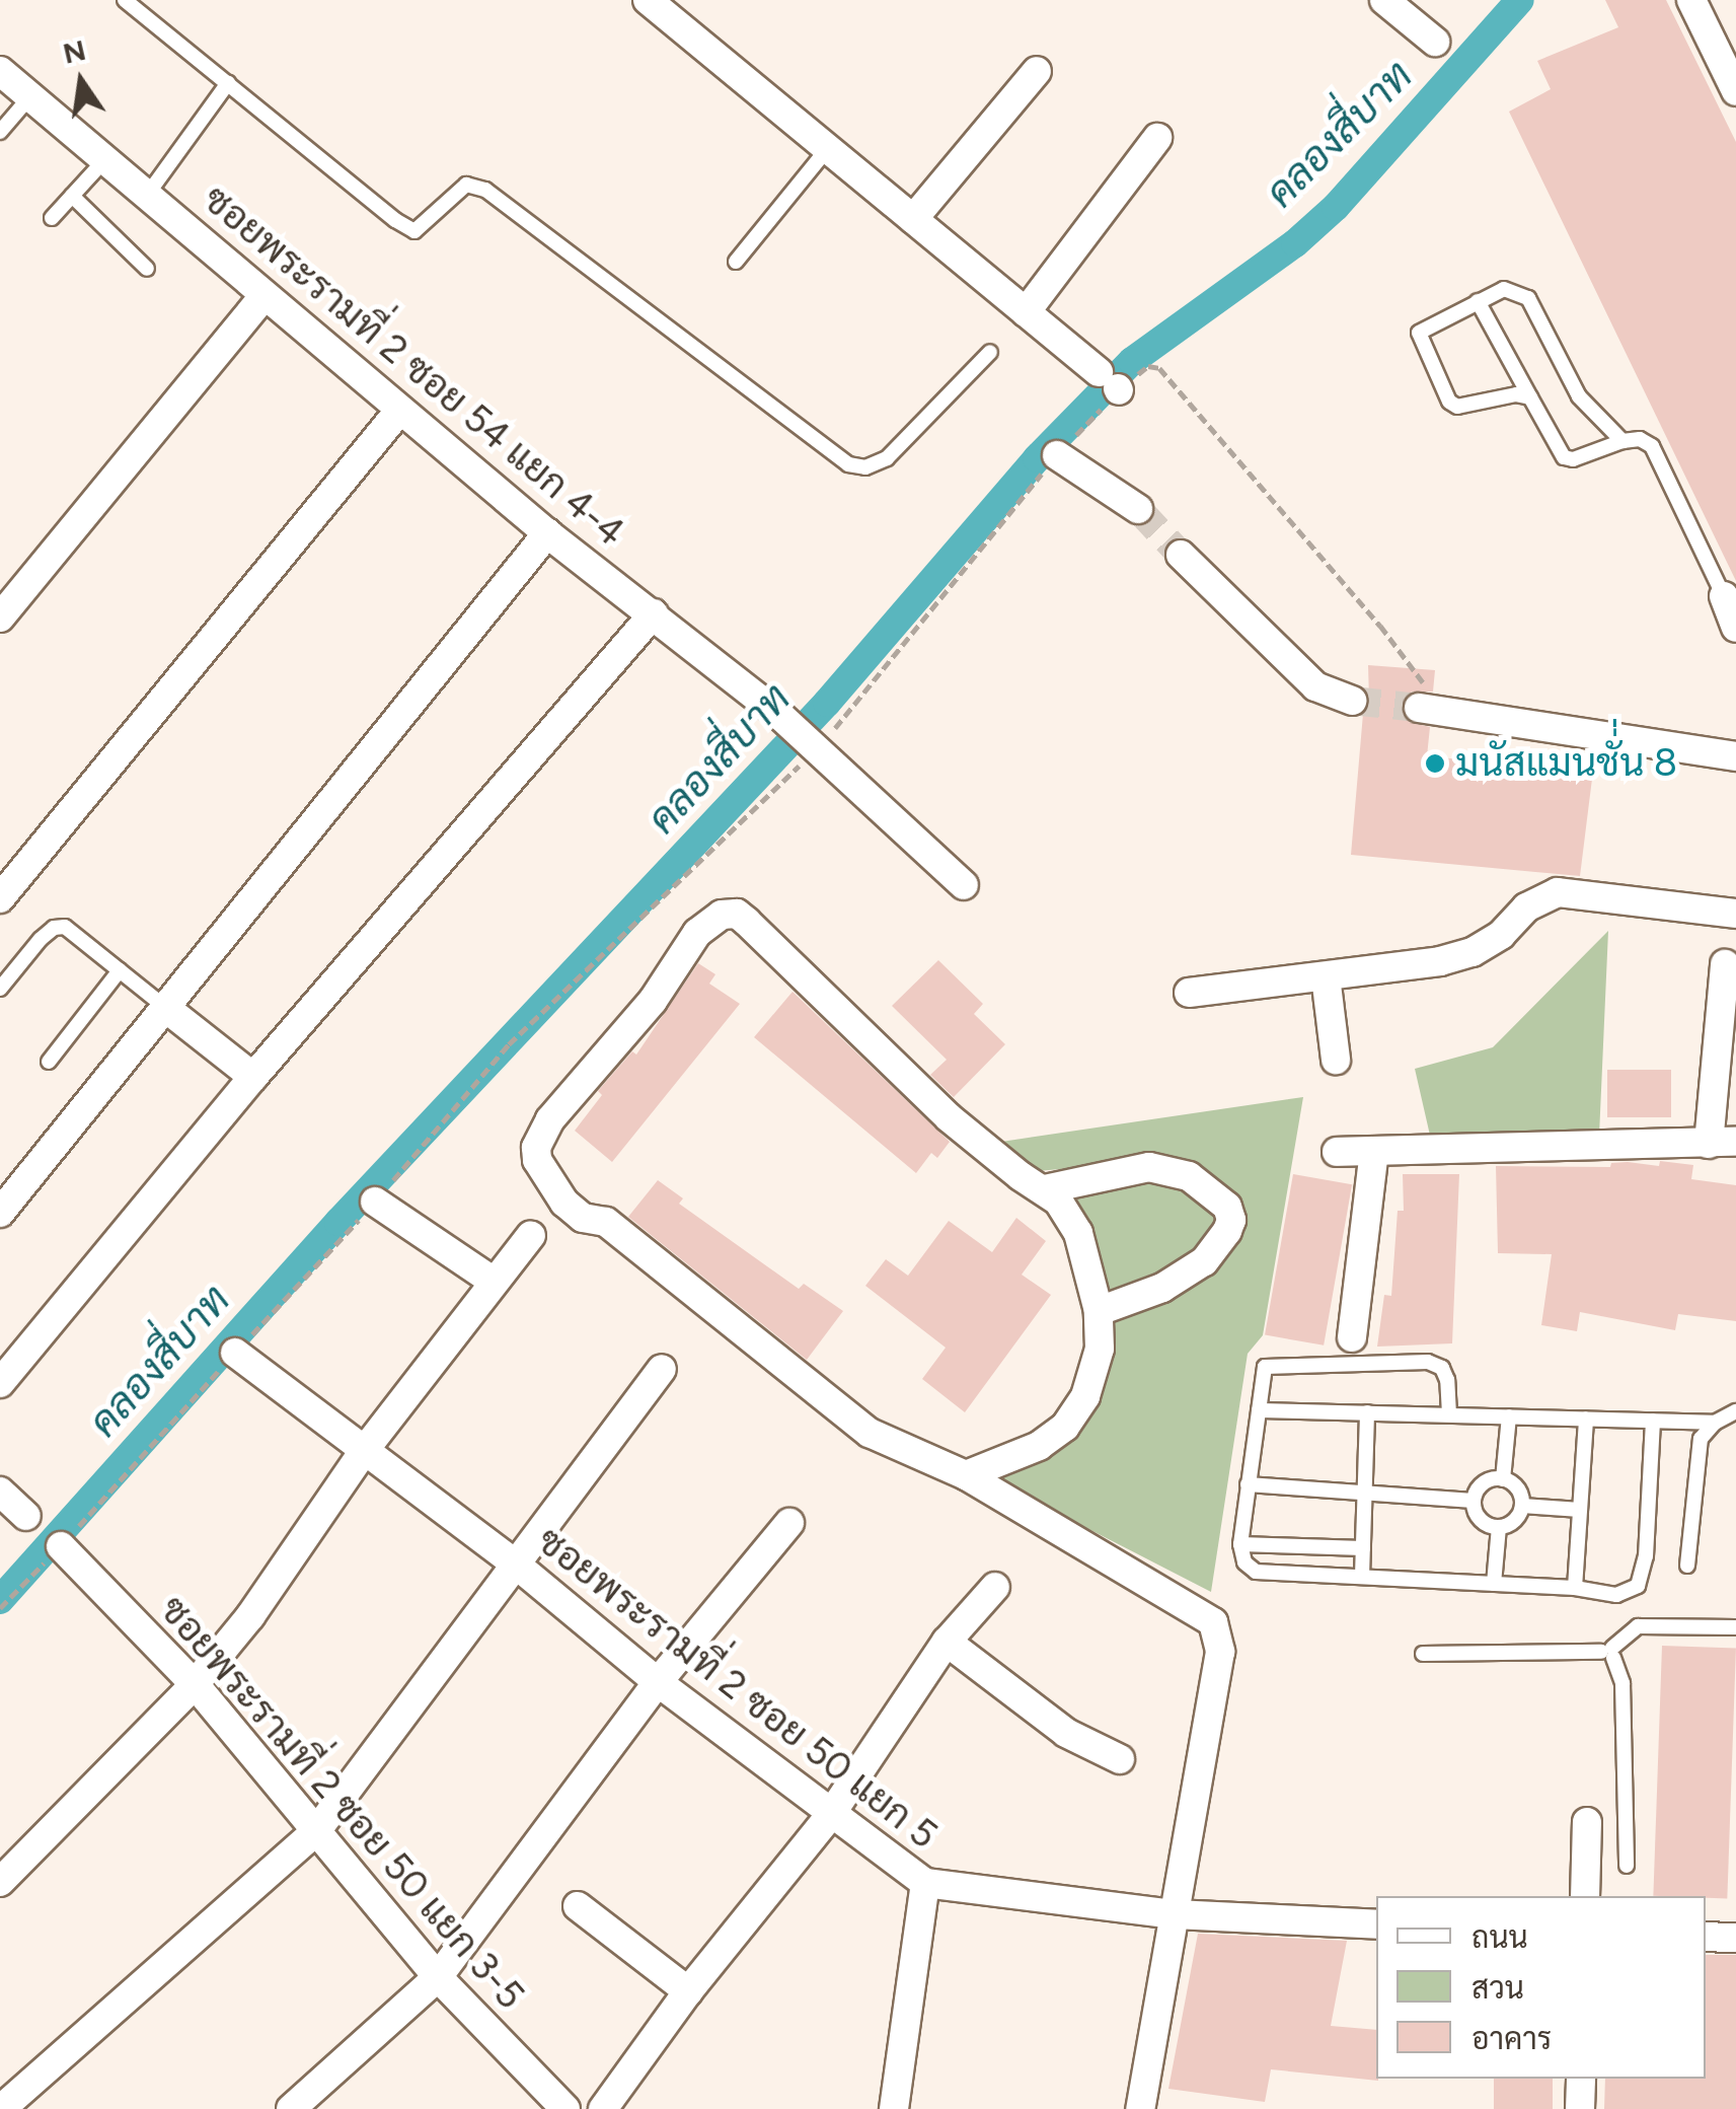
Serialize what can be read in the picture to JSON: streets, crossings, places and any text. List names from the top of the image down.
{
  "streets": {
    "street": ["ซอยพระรามที่ 2 ซอย 54 แยก 4-4", "ซอยพระรามที่ 2 ซอย 50 แยก 5", "ซอยพระรามที่ 2 ซอย 50 แยก 3-5"]
  },
  "water": ["คลองสี่บาท"],
  "places": ["มนัสแมนชั่่น 8"],
  "legend": ["ถนน", "สวน", "อาคาร"],
  "north": "top"
}
